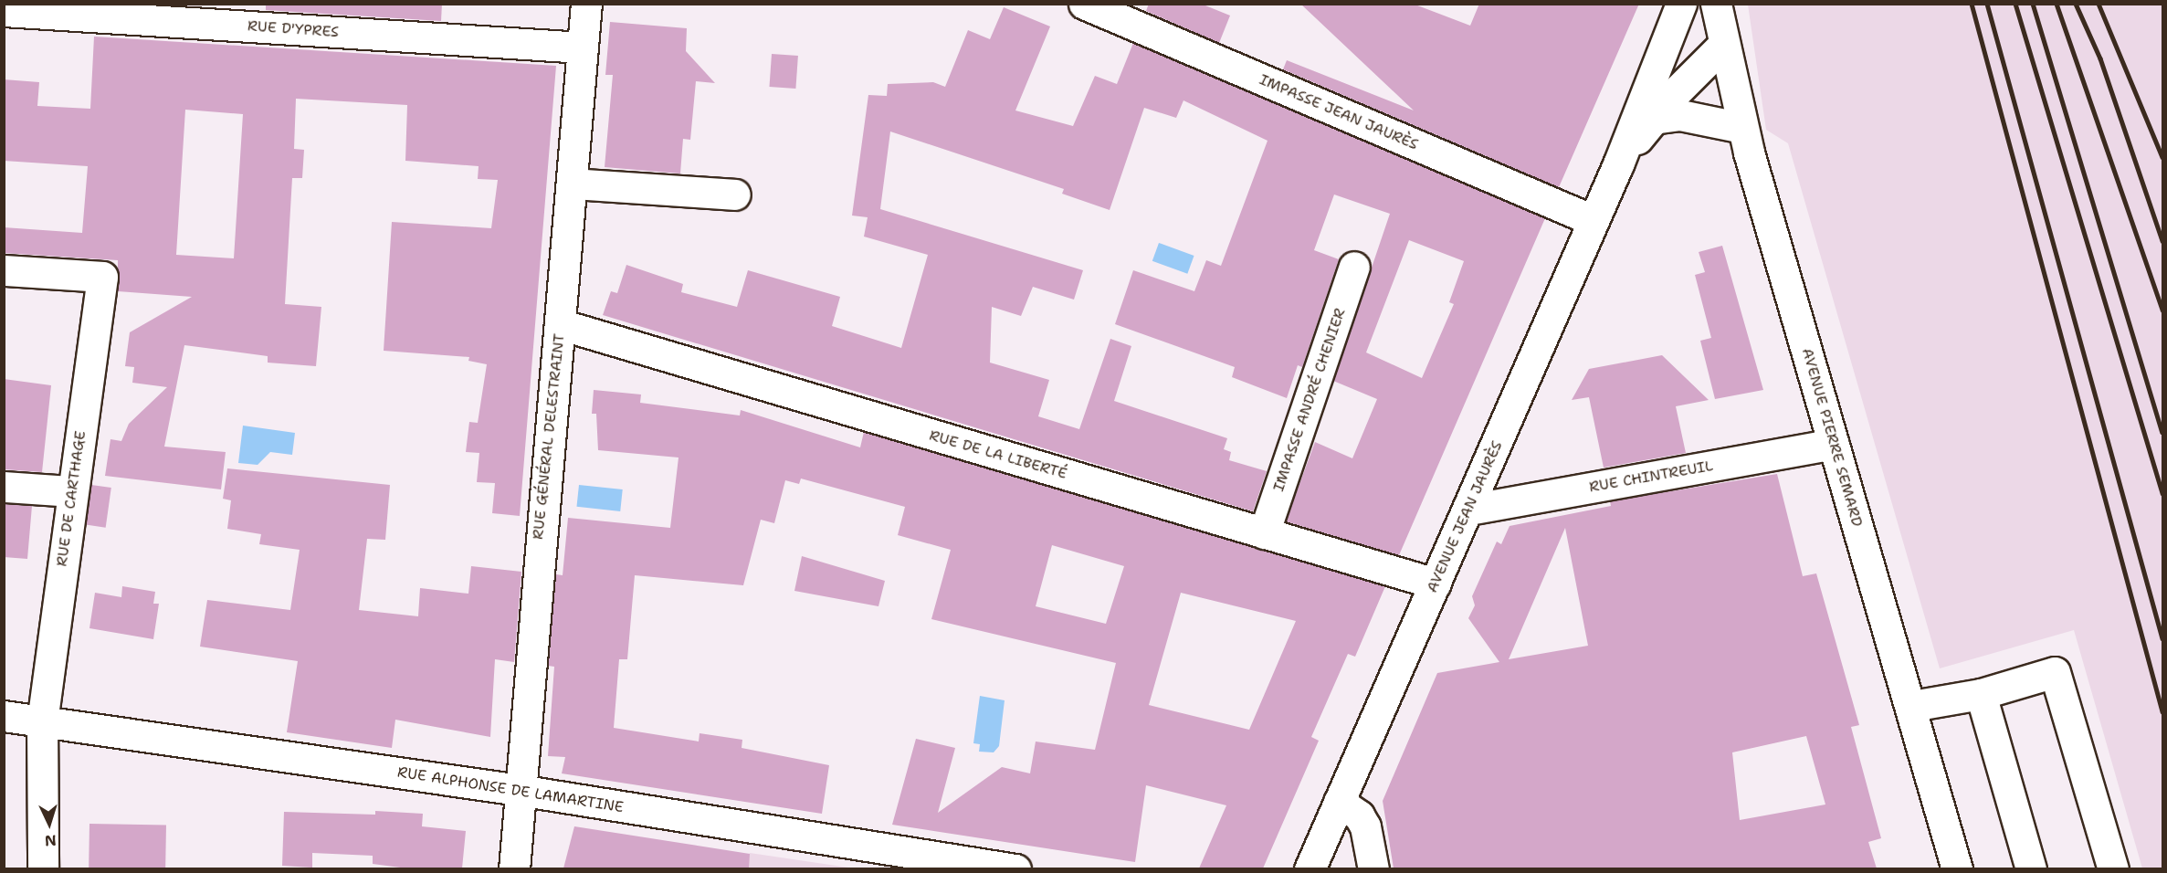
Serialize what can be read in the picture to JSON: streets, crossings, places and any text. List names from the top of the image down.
{
  "streets": {
    "street": [
      "RUE D'YPRES",
      "IMPASSE JEAN JAURÈS",
      "IMPASSE ANDRÉ CHENIER",
      "RUE GÉNÉRAL DELESTRAINT",
      "AVENUE PIERRE SEMARD",
      "RUE DE LA LIBERTÉ",
      "RUE CHINTREUIL",
      "RUE DE CARTHAGE",
      "AVENUE JEAN JAURÈS",
      "RUE ALPHONSE DE LAMARTINE"
    ]
  },
  "crossings": [
    ["RUE D'YPRES", "RUE GÉNÉRAL DELESTRAINT"],
    ["IMPASSE JEAN JAURÈS", "AVENUE JEAN JAURÈS"],
    ["IMPASSE ANDRÉ CHENIER", "RUE DE LA LIBERTÉ"],
    ["RUE GÉNÉRAL DELESTRAINT", "RUE DE LA LIBERTÉ"],
    ["RUE GÉNÉRAL DELESTRAINT", "RUE ALPHONSE DE LAMARTINE"],
    ["AVENUE PIERRE SEMARD", "RUE CHINTREUIL"],
    ["AVENUE PIERRE SEMARD", "AVENUE JEAN JAURÈS"],
    ["RUE DE LA LIBERTÉ", "AVENUE JEAN JAURÈS"],
    ["RUE CHINTREUIL", "AVENUE JEAN JAURÈS"],
    ["RUE DE CARTHAGE", "RUE ALPHONSE DE LAMARTINE"]
  ],
  "north": "bottom"
}
